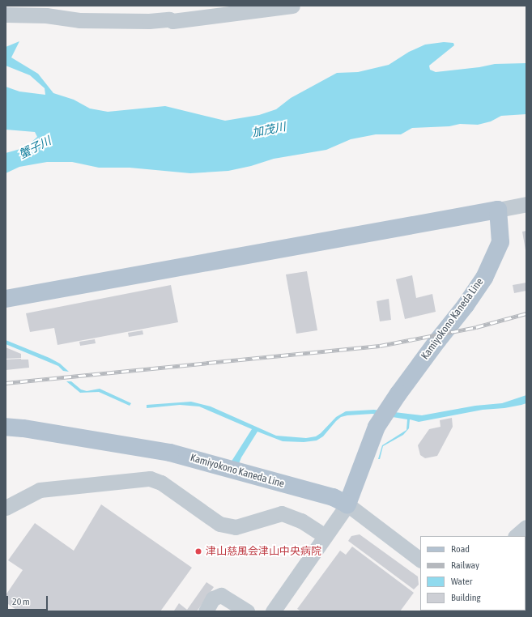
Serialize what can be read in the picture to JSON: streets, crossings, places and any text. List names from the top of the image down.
{
  "streets": {
    "main road": ["Kamiyokono Kaneda Line"]
  },
  "water": ["加茂川", "蟹子川"],
  "places": ["津山慈風会津山中央病院"],
  "legend": [
    "Road",
    "Railway",
    "Water",
    "Building"
  ],
  "scale_bar": "20 m"
}
